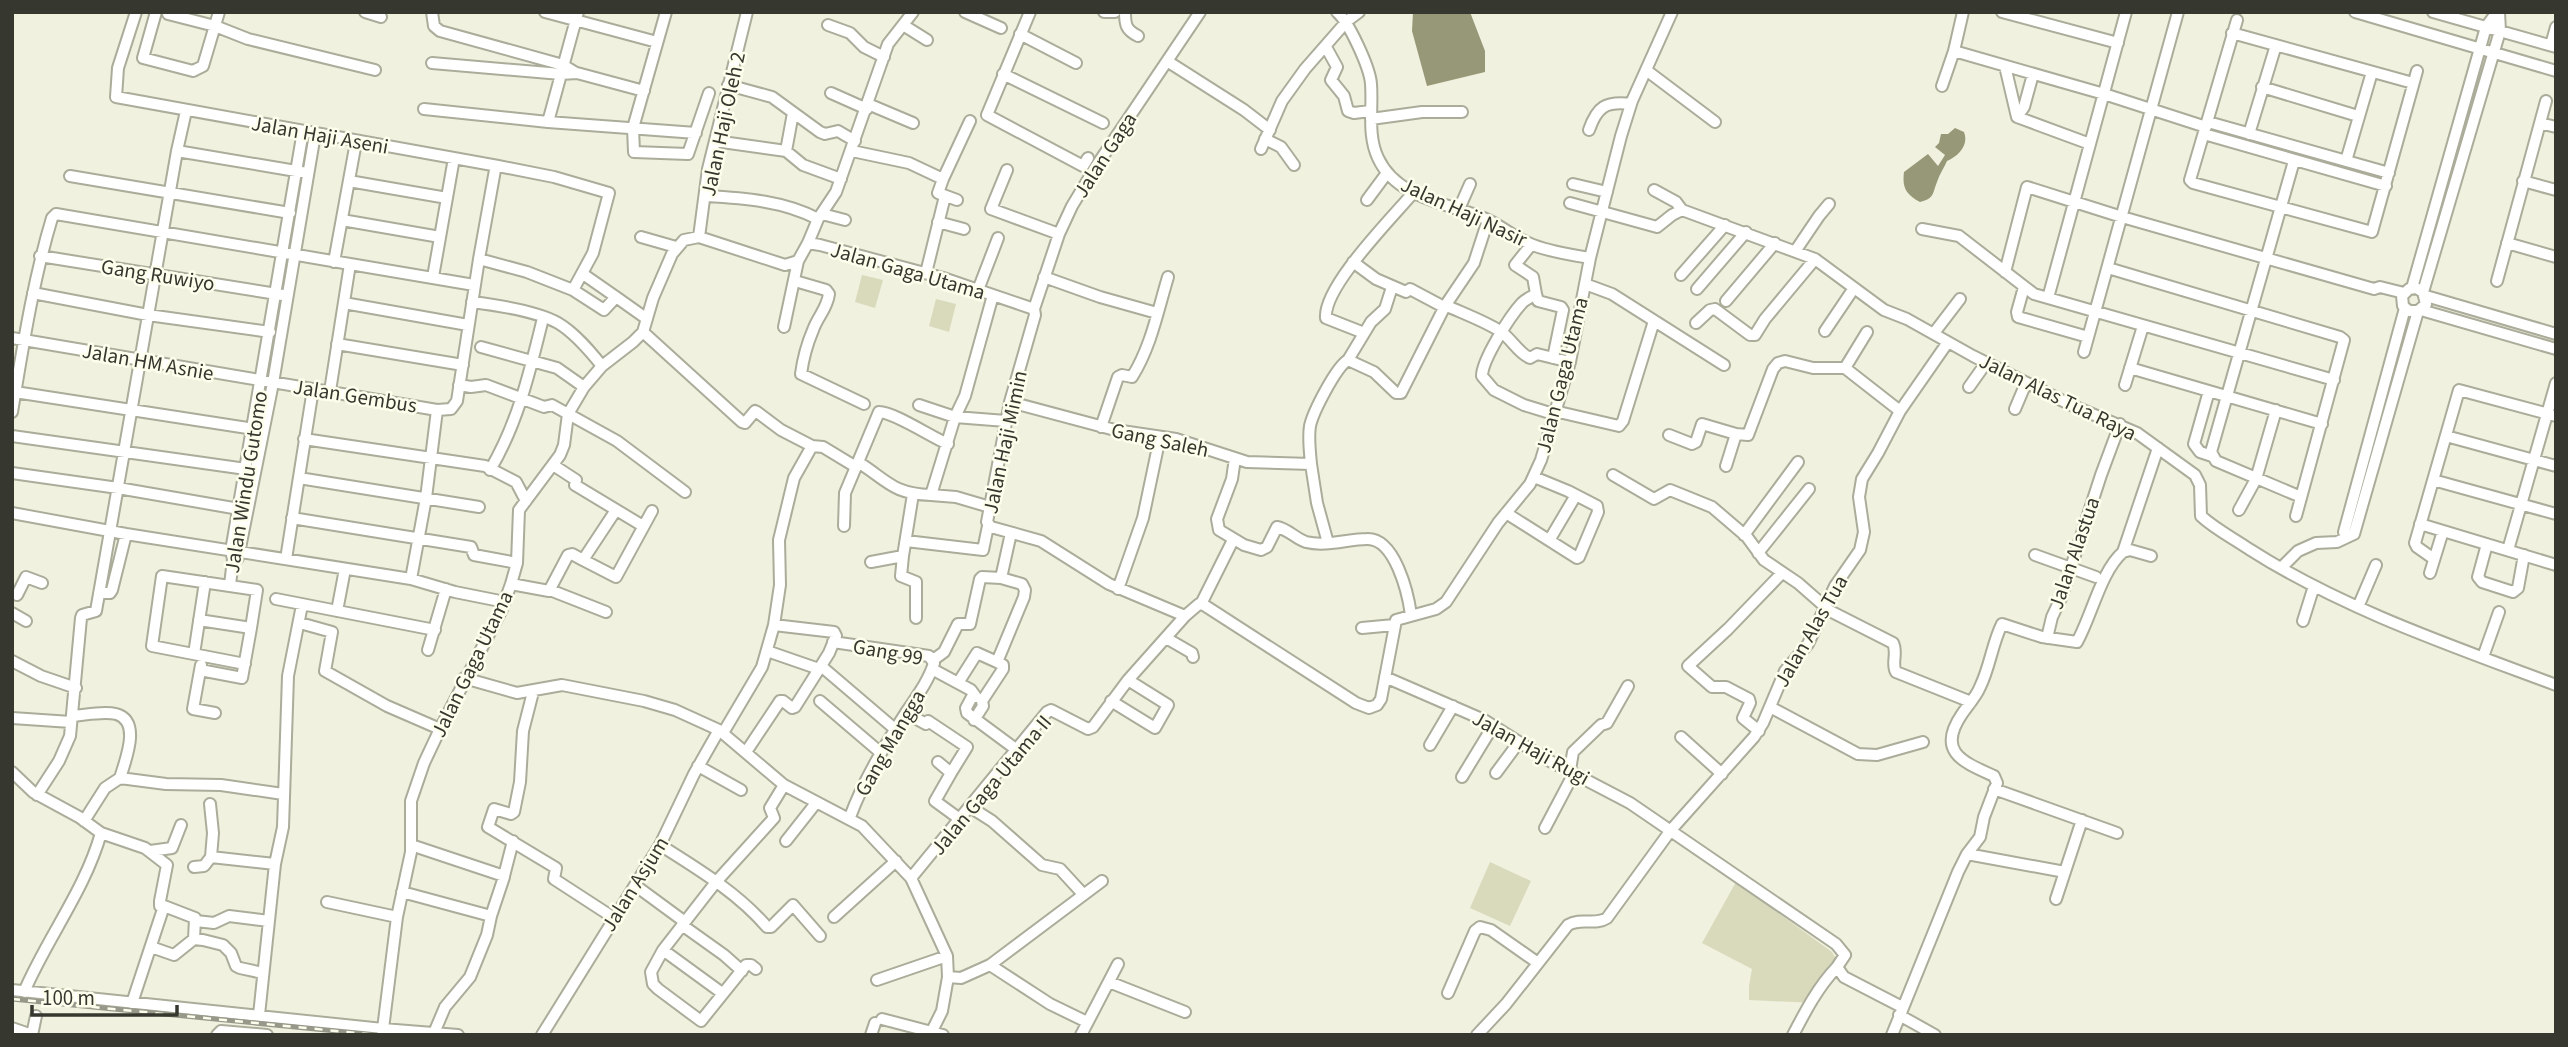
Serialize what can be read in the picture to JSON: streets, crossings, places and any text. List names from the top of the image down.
{
  "streets": {
    "street": [
      "Jalan Haji Oleh 2",
      "Jalan Haji Aseni",
      "Jalan Gaga",
      "Jalan Haji Nasir",
      "Jalan Gaga Utama",
      "Gang Ruwiyo",
      "Jalan HM Asnie",
      "Jalan Gembus",
      "Jalan Alas Tua Raya",
      "Gang Saleh",
      "Jalan Haji Mimin",
      "Jalan Windu Gutomo",
      "Jalan Alastua",
      "Jalan Alas Tua",
      "Gang 99",
      "Gang Mangga",
      "Jalan Haji Rugi",
      "Jalan Gaga Utama II",
      "Jalan Asjum"
    ]
  },
  "crossings": [
    ["Jalan Haji Oleh 2", "Jalan Gaga Utama"],
    ["Jalan Haji Aseni", "Jalan Windu Gutomo"],
    ["Jalan Gaga", "Jalan Gaga Utama"],
    ["Jalan Gaga", "Jalan Haji Mimin"],
    ["Jalan Haji Nasir", "Jalan Gaga Utama"],
    ["Jalan Gaga Utama", "Jalan Haji Mimin"],
    ["Gang Ruwiyo", "Jalan Windu Gutomo"],
    ["Jalan HM Asnie", "Jalan Gembus"],
    ["Jalan HM Asnie", "Jalan Windu Gutomo"],
    ["Jalan Gembus", "Jalan Windu Gutomo"],
    ["Jalan Alas Tua Raya", "Jalan Alastua"],
    ["Jalan Alas Tua Raya", "Jalan Alas Tua"],
    ["Gang Saleh", "Jalan Haji Mimin"],
    ["Jalan Haji Mimin", "Jalan Gaga Utama II"],
    ["Jalan Alas Tua", "Jalan Haji Rugi"],
    ["Gang 99", "Gang Mangga"],
    ["Gang 99", "Jalan Asjum"]
  ],
  "scale_bar": "100 m"
}
